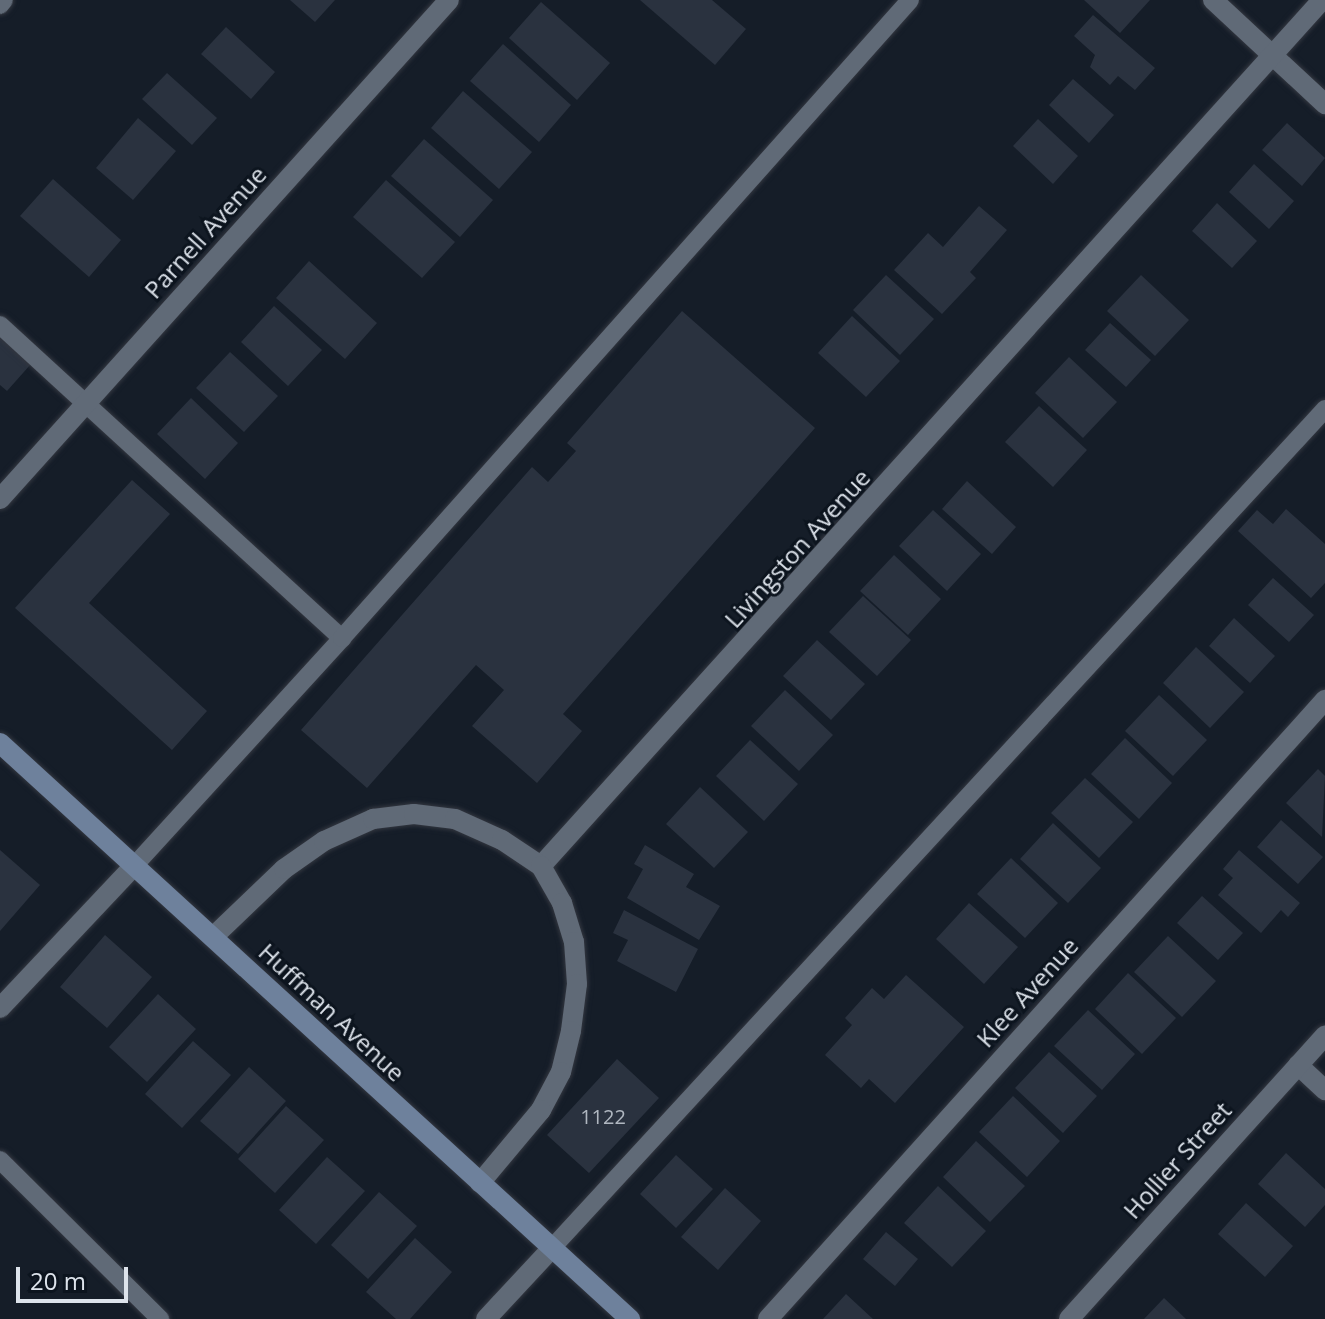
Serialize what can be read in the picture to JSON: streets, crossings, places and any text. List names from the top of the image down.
{
  "streets": {
    "street": [
      "Parnell Avenue",
      "Livingston Avenue",
      "Klee Avenue",
      "Huffman Avenue",
      "Hollier Street"
    ]
  },
  "house_numbers": ["1122"],
  "scale_bar": "20 m"
}
